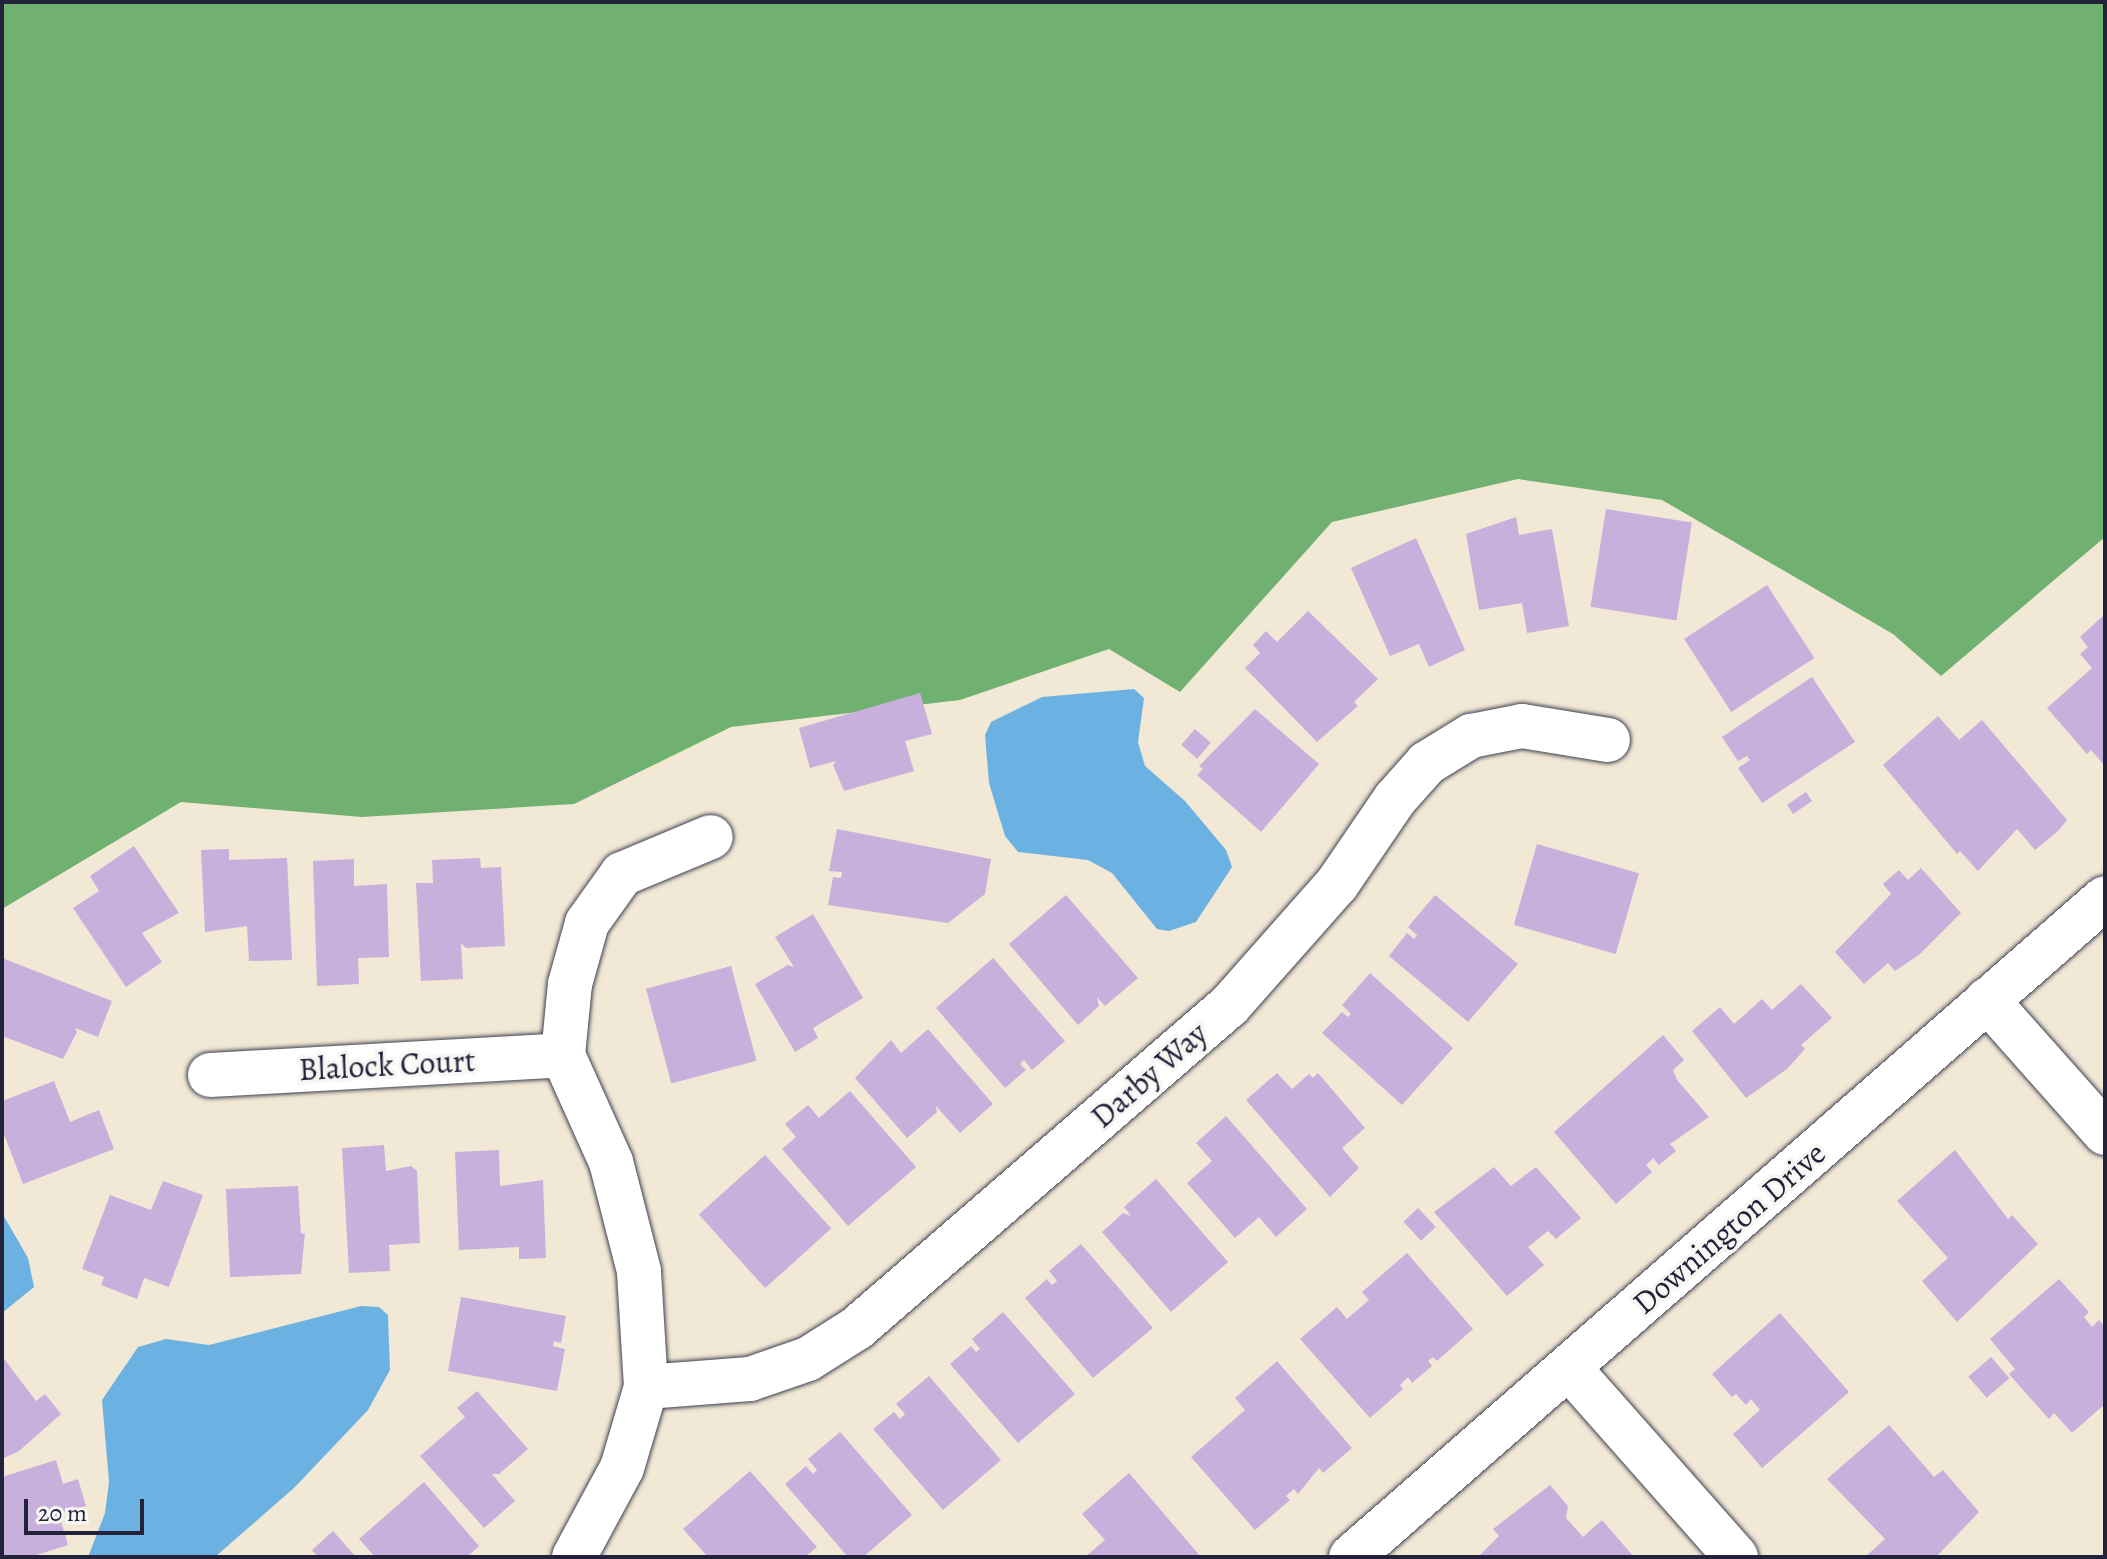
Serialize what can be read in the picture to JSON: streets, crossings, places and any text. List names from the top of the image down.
{
  "streets": {
    "street": ["Blalock Court", "Darby Way", "Downington Drive"]
  },
  "scale_bar": "20 m"
}
